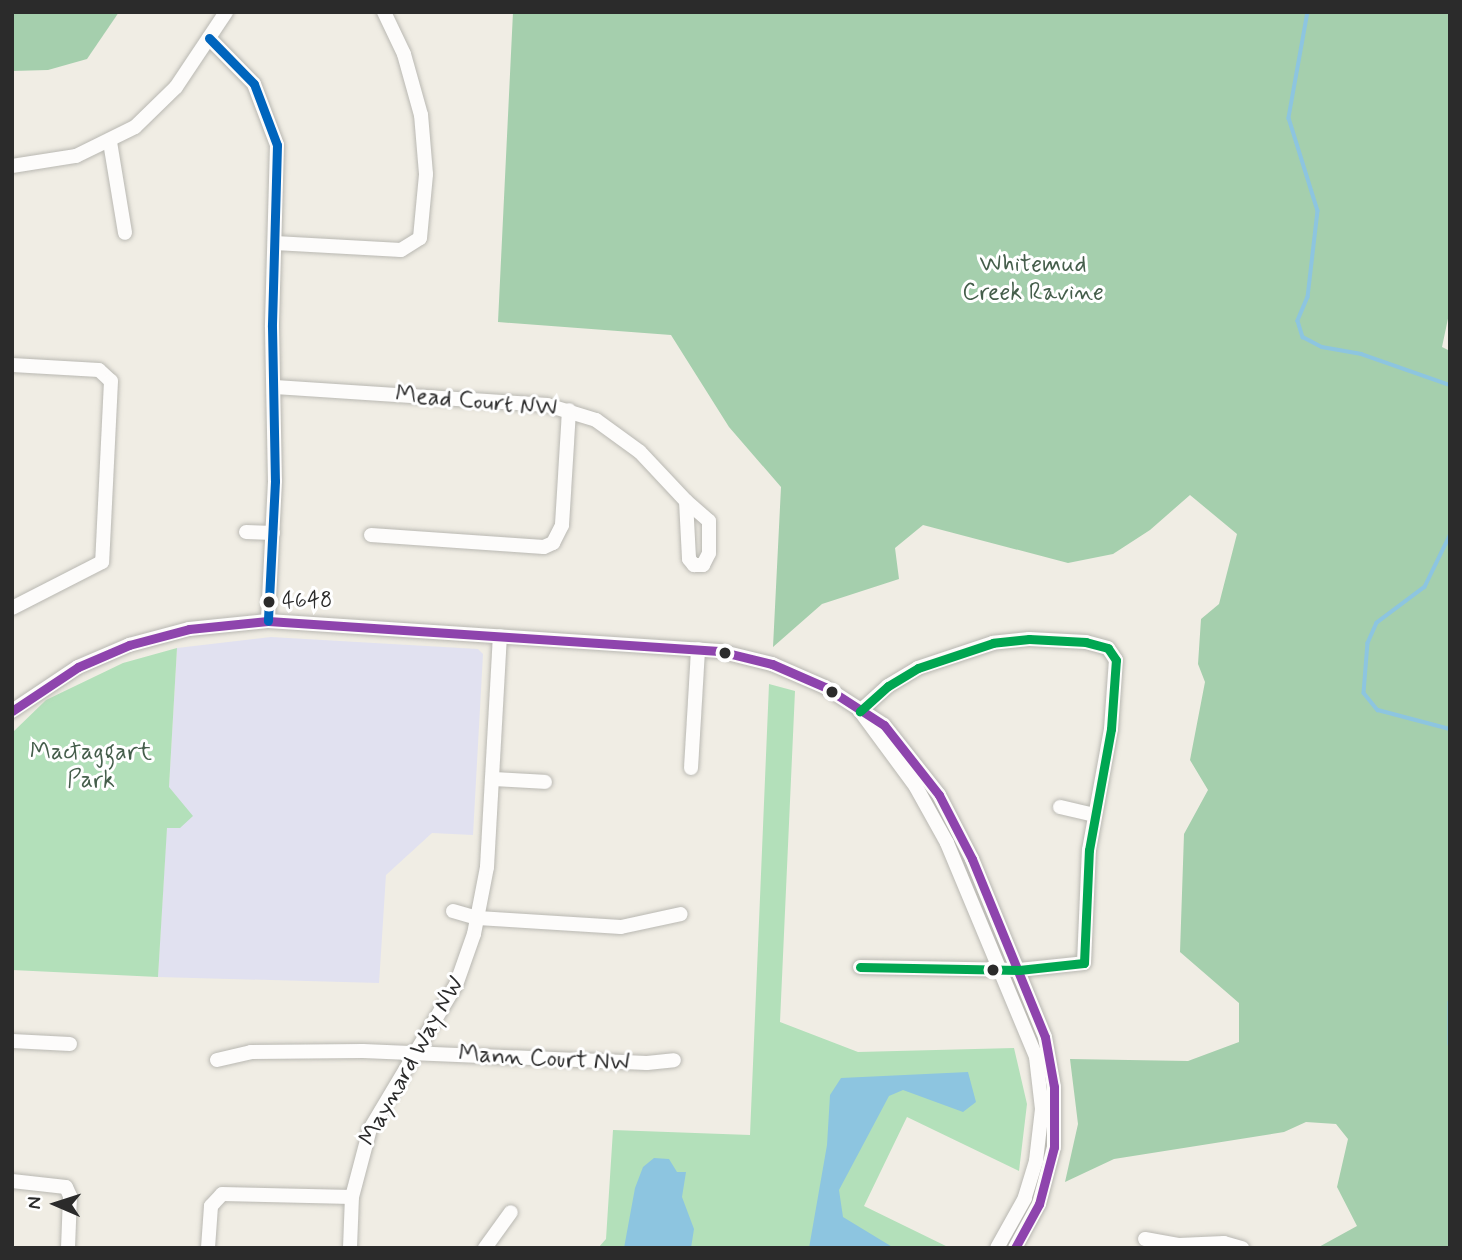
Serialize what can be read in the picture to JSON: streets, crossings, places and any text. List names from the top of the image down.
{
  "streets": {
    "street": ["Mead Court NW", "Mann Court NW", "Maynard Way NW"]
  },
  "crossings": [
    ["Mann Court NW", "Maynard Way NW"]
  ],
  "parks": ["Whitemud Creek Ravine", "Mactaggart Park"],
  "places": ["4648"],
  "north": "left"
}
